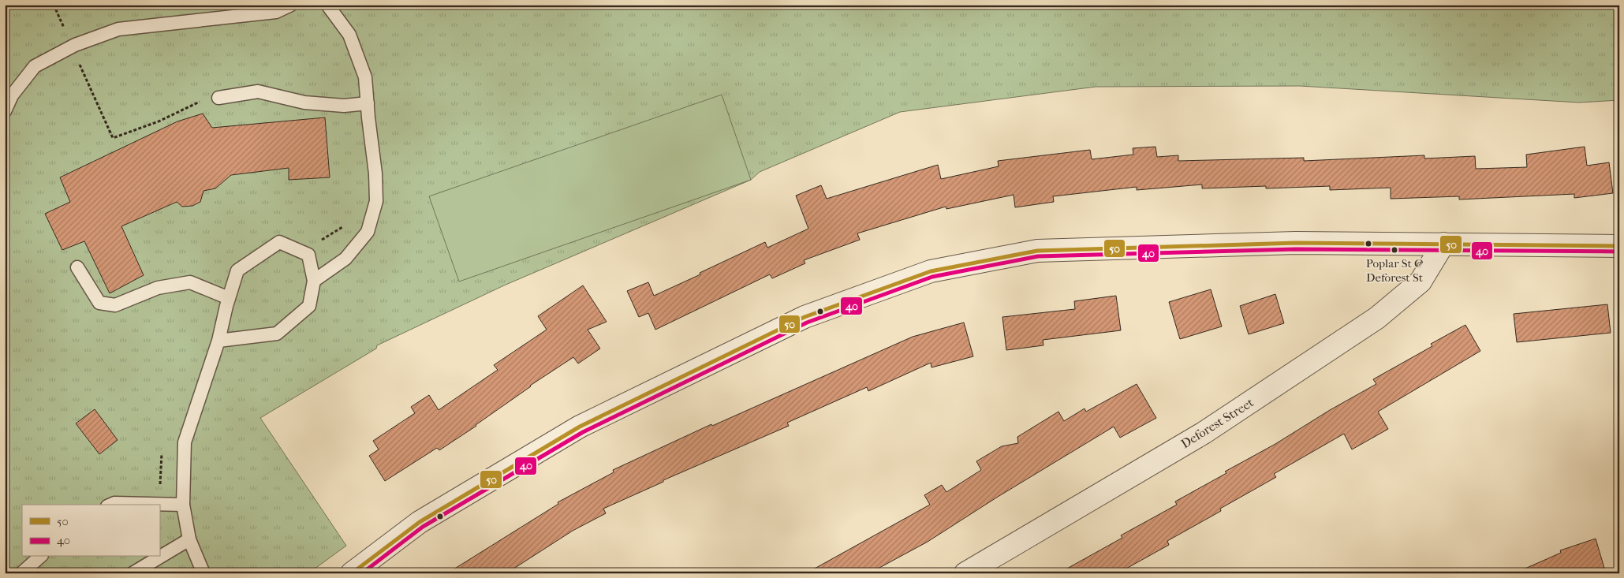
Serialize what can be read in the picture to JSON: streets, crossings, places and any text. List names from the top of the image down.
{
  "streets": {
    "street": ["Deforest Street"]
  },
  "places": ["Poplar St @ Deforest St"],
  "lines": ["transit line 50", "transit line 40"],
  "legend": ["50", "40"]
}
